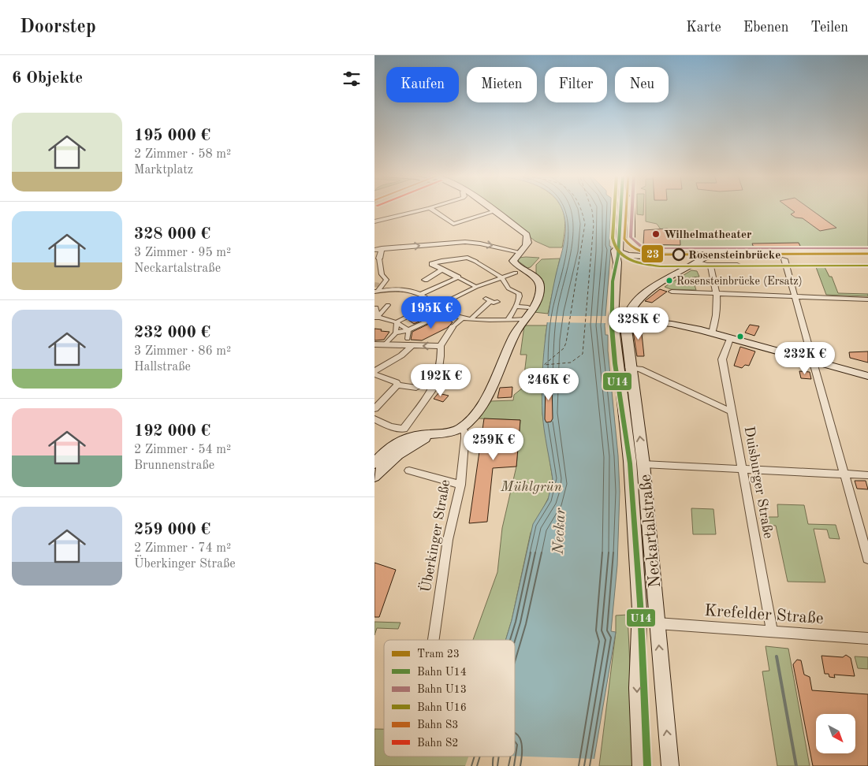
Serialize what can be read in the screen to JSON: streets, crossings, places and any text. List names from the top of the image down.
{
  "streets": {
    "main road": ["Neckartalstraße"],
    "street": ["Duisburger Straße", "Überkinger Straße", "Krefelder Straße"]
  },
  "crossings": [
    ["Duisburger Straße", "Krefelder Straße"],
    ["Neckartalstraße", "Krefelder Straße"]
  ],
  "water": ["Neckar"],
  "parks": ["Mühlgrün"],
  "places": ["Wilhelmatheater", "Rosensteinbrücke", "Rosensteinbrücke (Ersatz)"],
  "lines": [
    "tram line 23",
    "rail line U14",
    "rail line U13",
    "rail line U16"
  ],
  "legend": [
    "Tram 23",
    "Bahn U14",
    "Bahn U13",
    "Bahn U16",
    "Bahn S3",
    "Bahn S2"
  ],
  "north": "bottom right",
  "page": {
    "header": "Doorstep",
    "nav": ["Karte", "Ebenen", "Teilen"],
    "heading": "6 Objekte",
    "chip": [
      "Kaufen",
      "Mieten",
      "Filter",
      "Neu"
    ],
    "list": [
      {
        "name": "195 000 €",
        "note": "2 Zimmer · 58 m² · Marktplatz"
      },
      {
        "name": "328 000 €",
        "note": "3 Zimmer · 95 m² · Neckartalstraße"
      },
      {
        "name": "232 000 €",
        "note": "3 Zimmer · 86 m² · Hallstraße"
      },
      {
        "name": "192 000 €",
        "note": "2 Zimmer · 54 m² · Brunnenstraße"
      },
      {
        "name": "259 000 €",
        "note": "2 Zimmer · 74 m² · Überkinger Straße"
      }
    ],
    "price": [
      "195K €",
      "328K €",
      "232K €",
      "192K €",
      "246K €",
      "259K €"
    ]
  }
}
